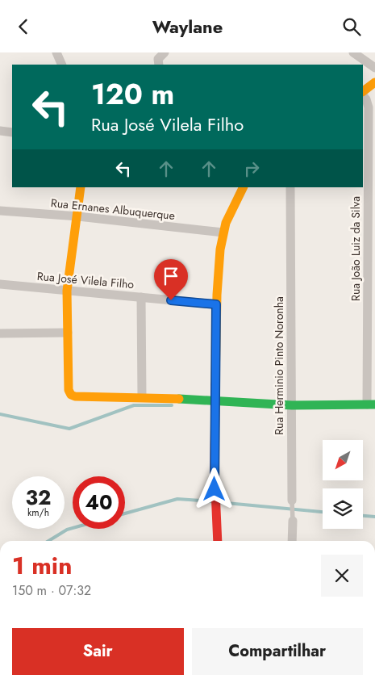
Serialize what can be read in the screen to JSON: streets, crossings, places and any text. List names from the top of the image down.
{
  "streets": {
    "street": [
      "Rua Ernanes Albuquerque",
      "Rua João Luiz da Silva",
      "Rua José Vilela Filho",
      "Rua Herminio Pinto Noronha"
    ]
  },
  "north": "bottom left",
  "page": {
    "header": "Waylane",
    "turn": ["120 m", "Rua José Vilela Filho"],
    "speed": "32 km/h",
    "limit": "40",
    "heading": ["1 min", "150 m · 07:32"],
    "buttons": ["Sair", "Compartilhar"]
  }
}
